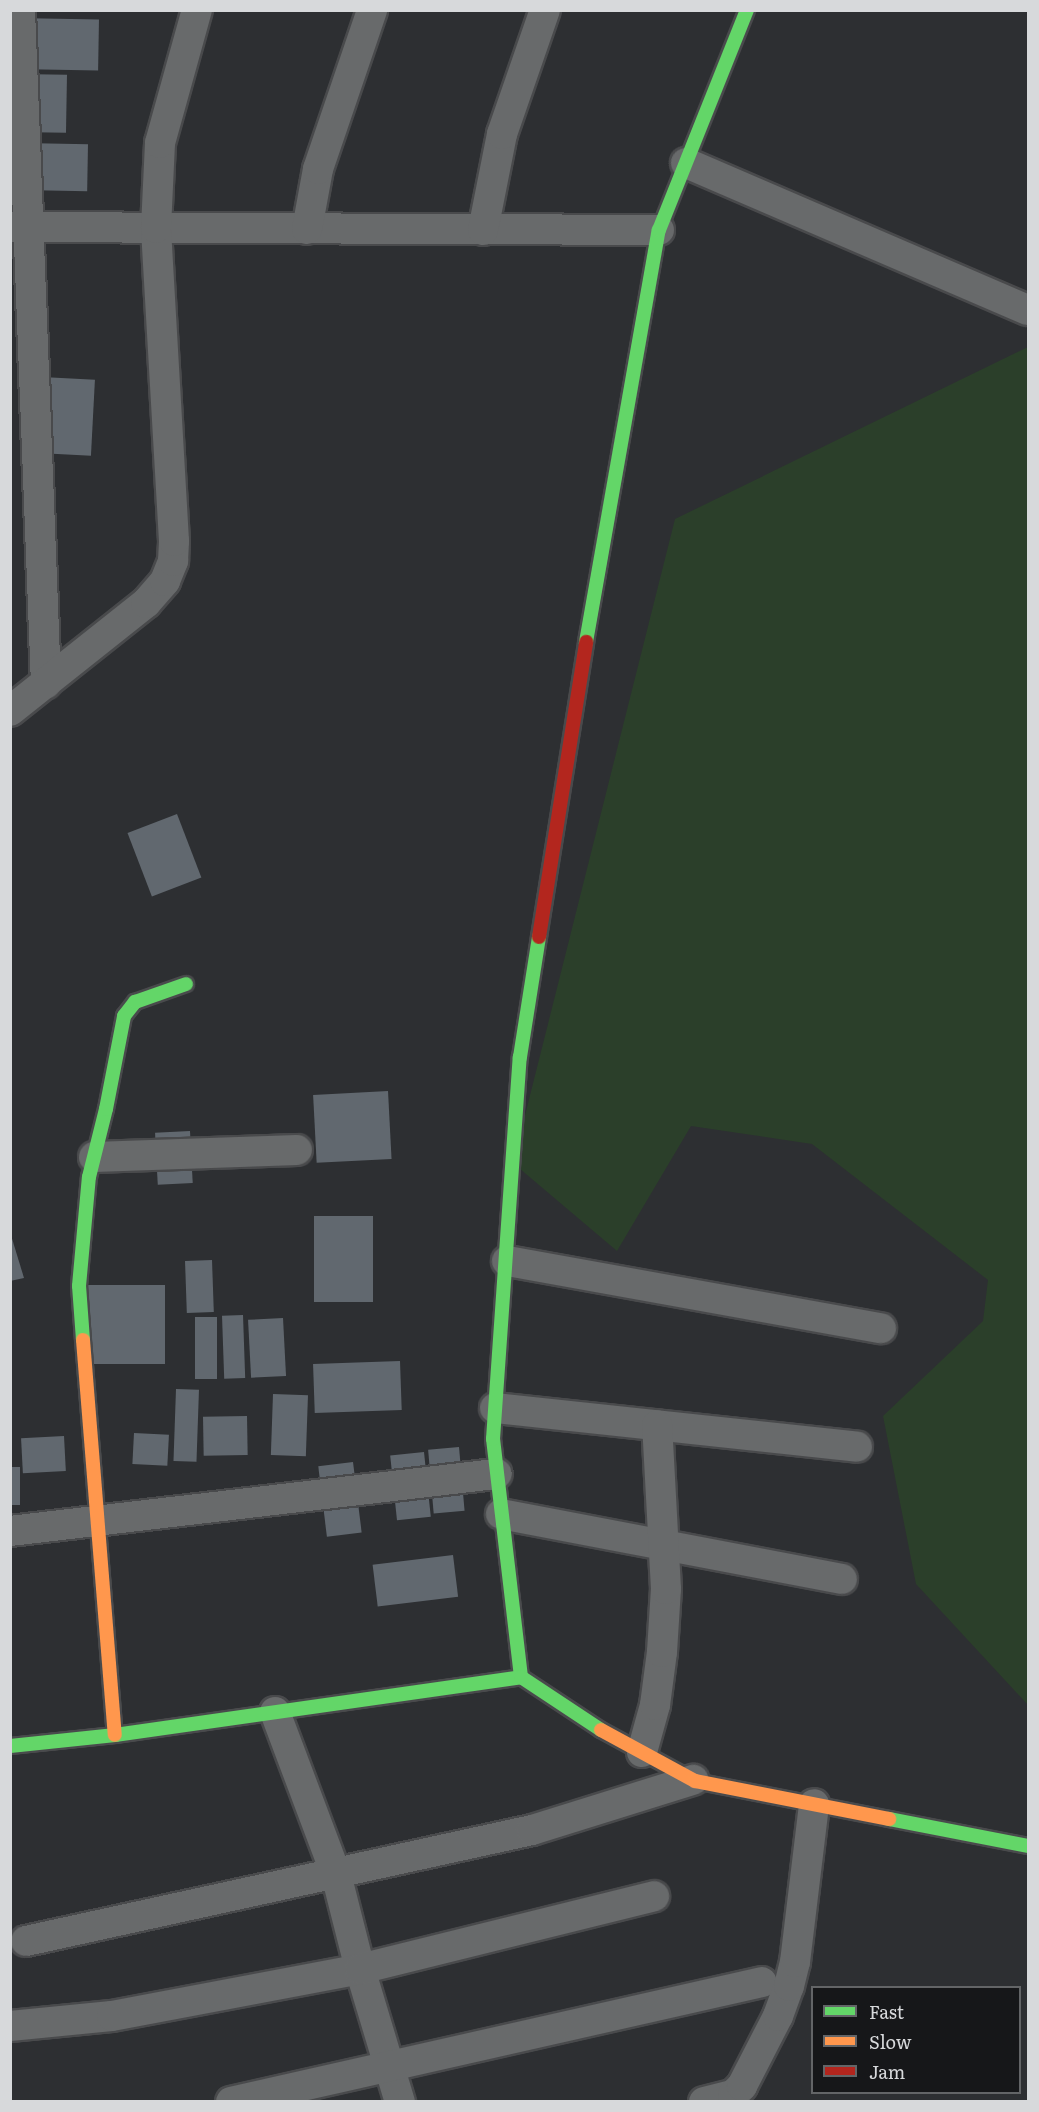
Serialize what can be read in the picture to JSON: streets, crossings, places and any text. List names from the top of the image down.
{
  "legend": ["Fast", "Slow", "Jam"]
}
